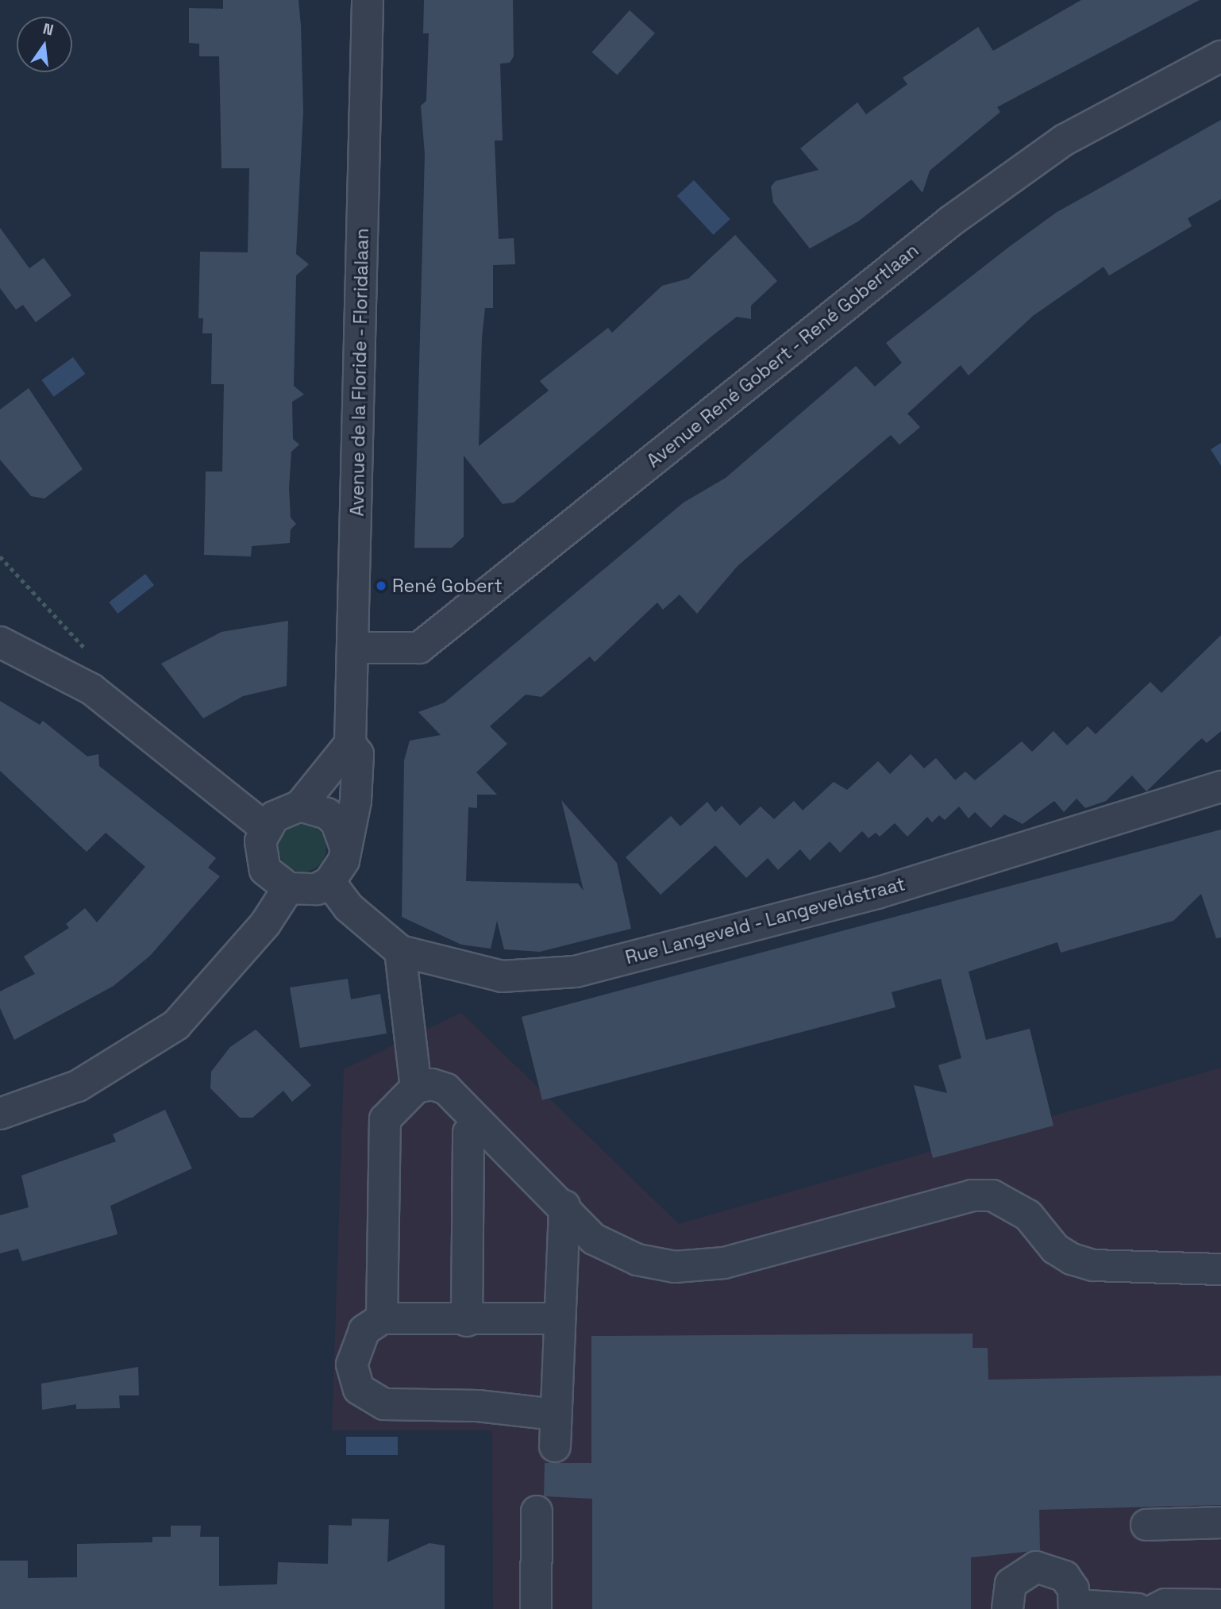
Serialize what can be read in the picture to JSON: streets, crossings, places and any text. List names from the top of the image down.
{
  "streets": {
    "street": ["Avenue René Gobert - René Gobertlaan", "Avenue de la Floride - Floridalaan", "Rue Langeveld - Langeveldstraat"]
  },
  "crossings": [
    ["Avenue René Gobert - René Gobertlaan", "Avenue de la Floride - Floridalaan"],
    ["Avenue de la Floride - Floridalaan", "Rue Langeveld - Langeveldstraat"]
  ],
  "places": ["René Gobert"],
  "north": "top"
}
